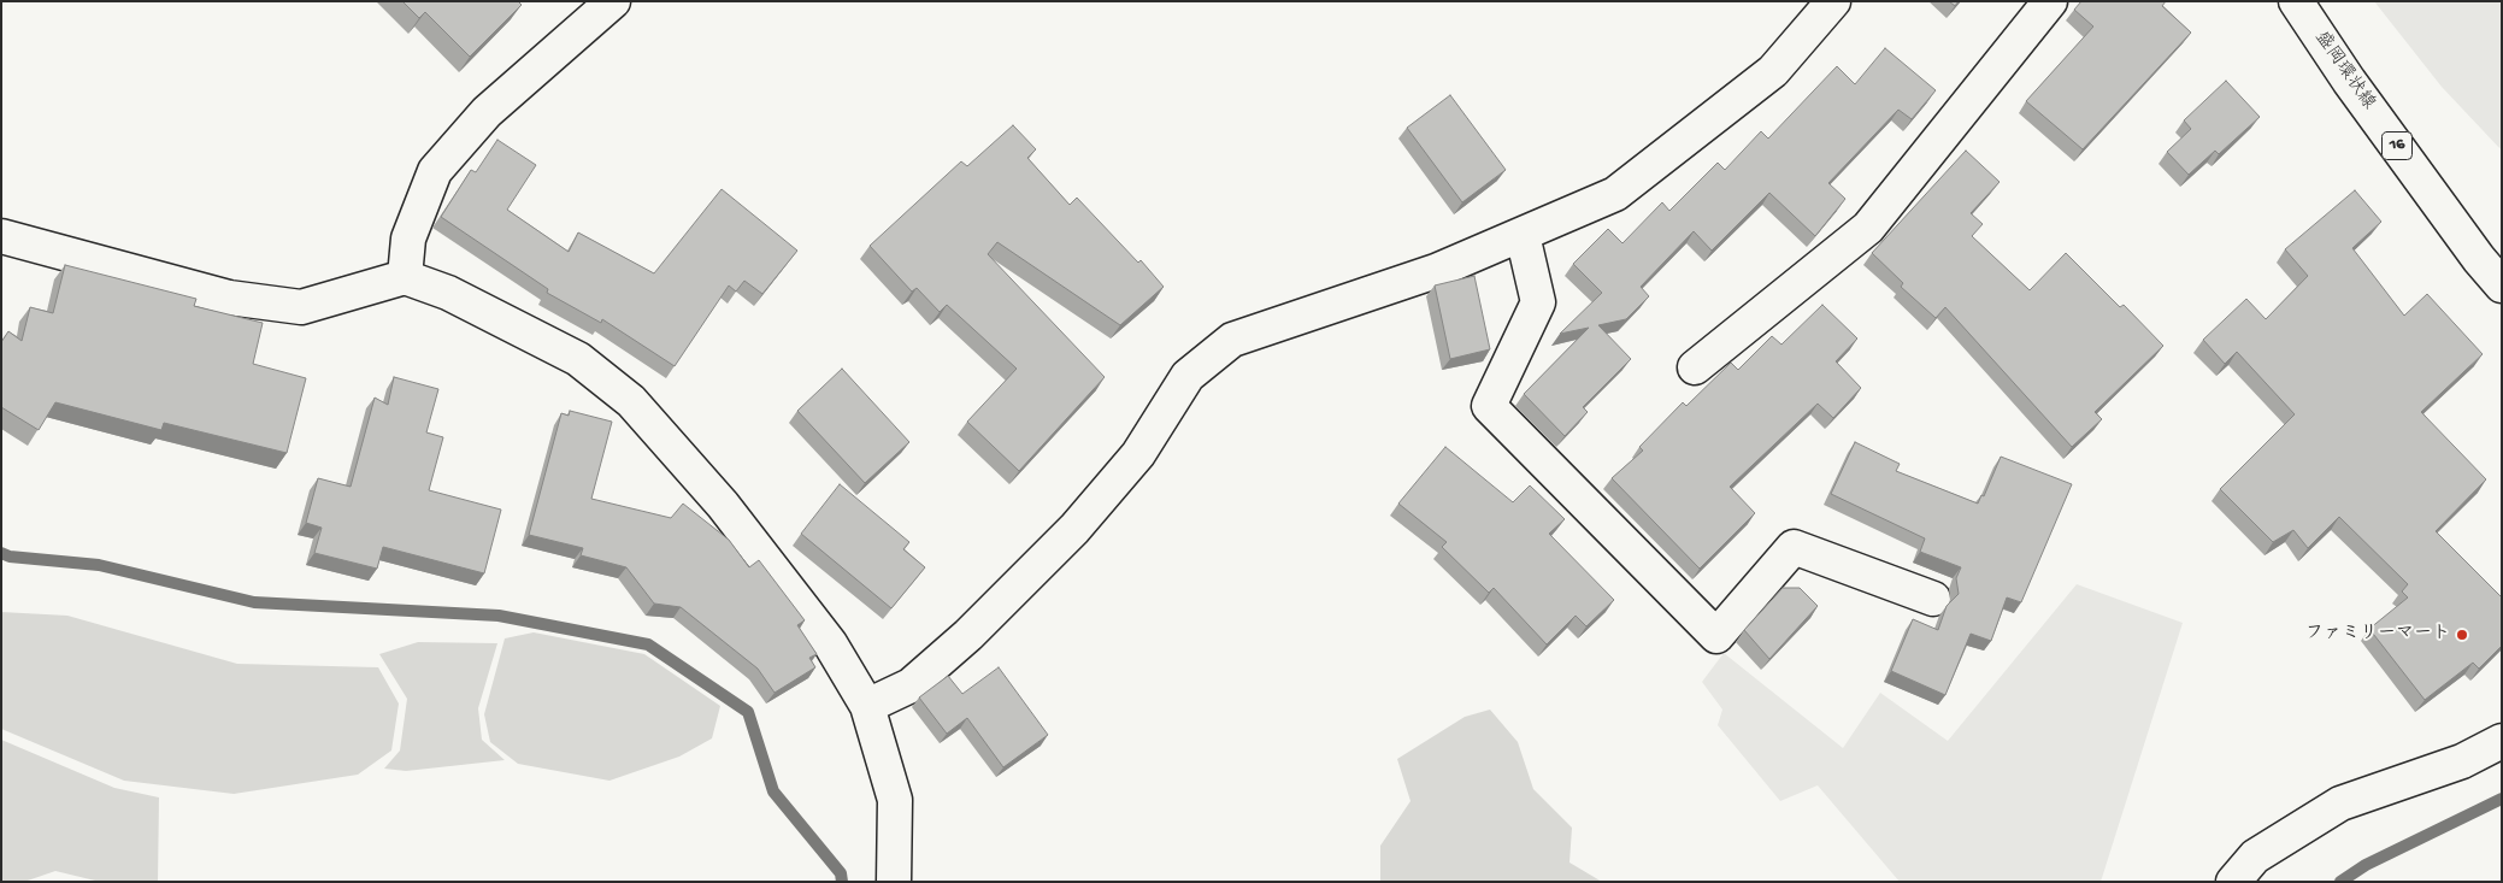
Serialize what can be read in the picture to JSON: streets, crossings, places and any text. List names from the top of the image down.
{
  "streets": {
    "street": ["盛岡環状線", "16"]
  },
  "places": ["ファミリーマート"]
}
